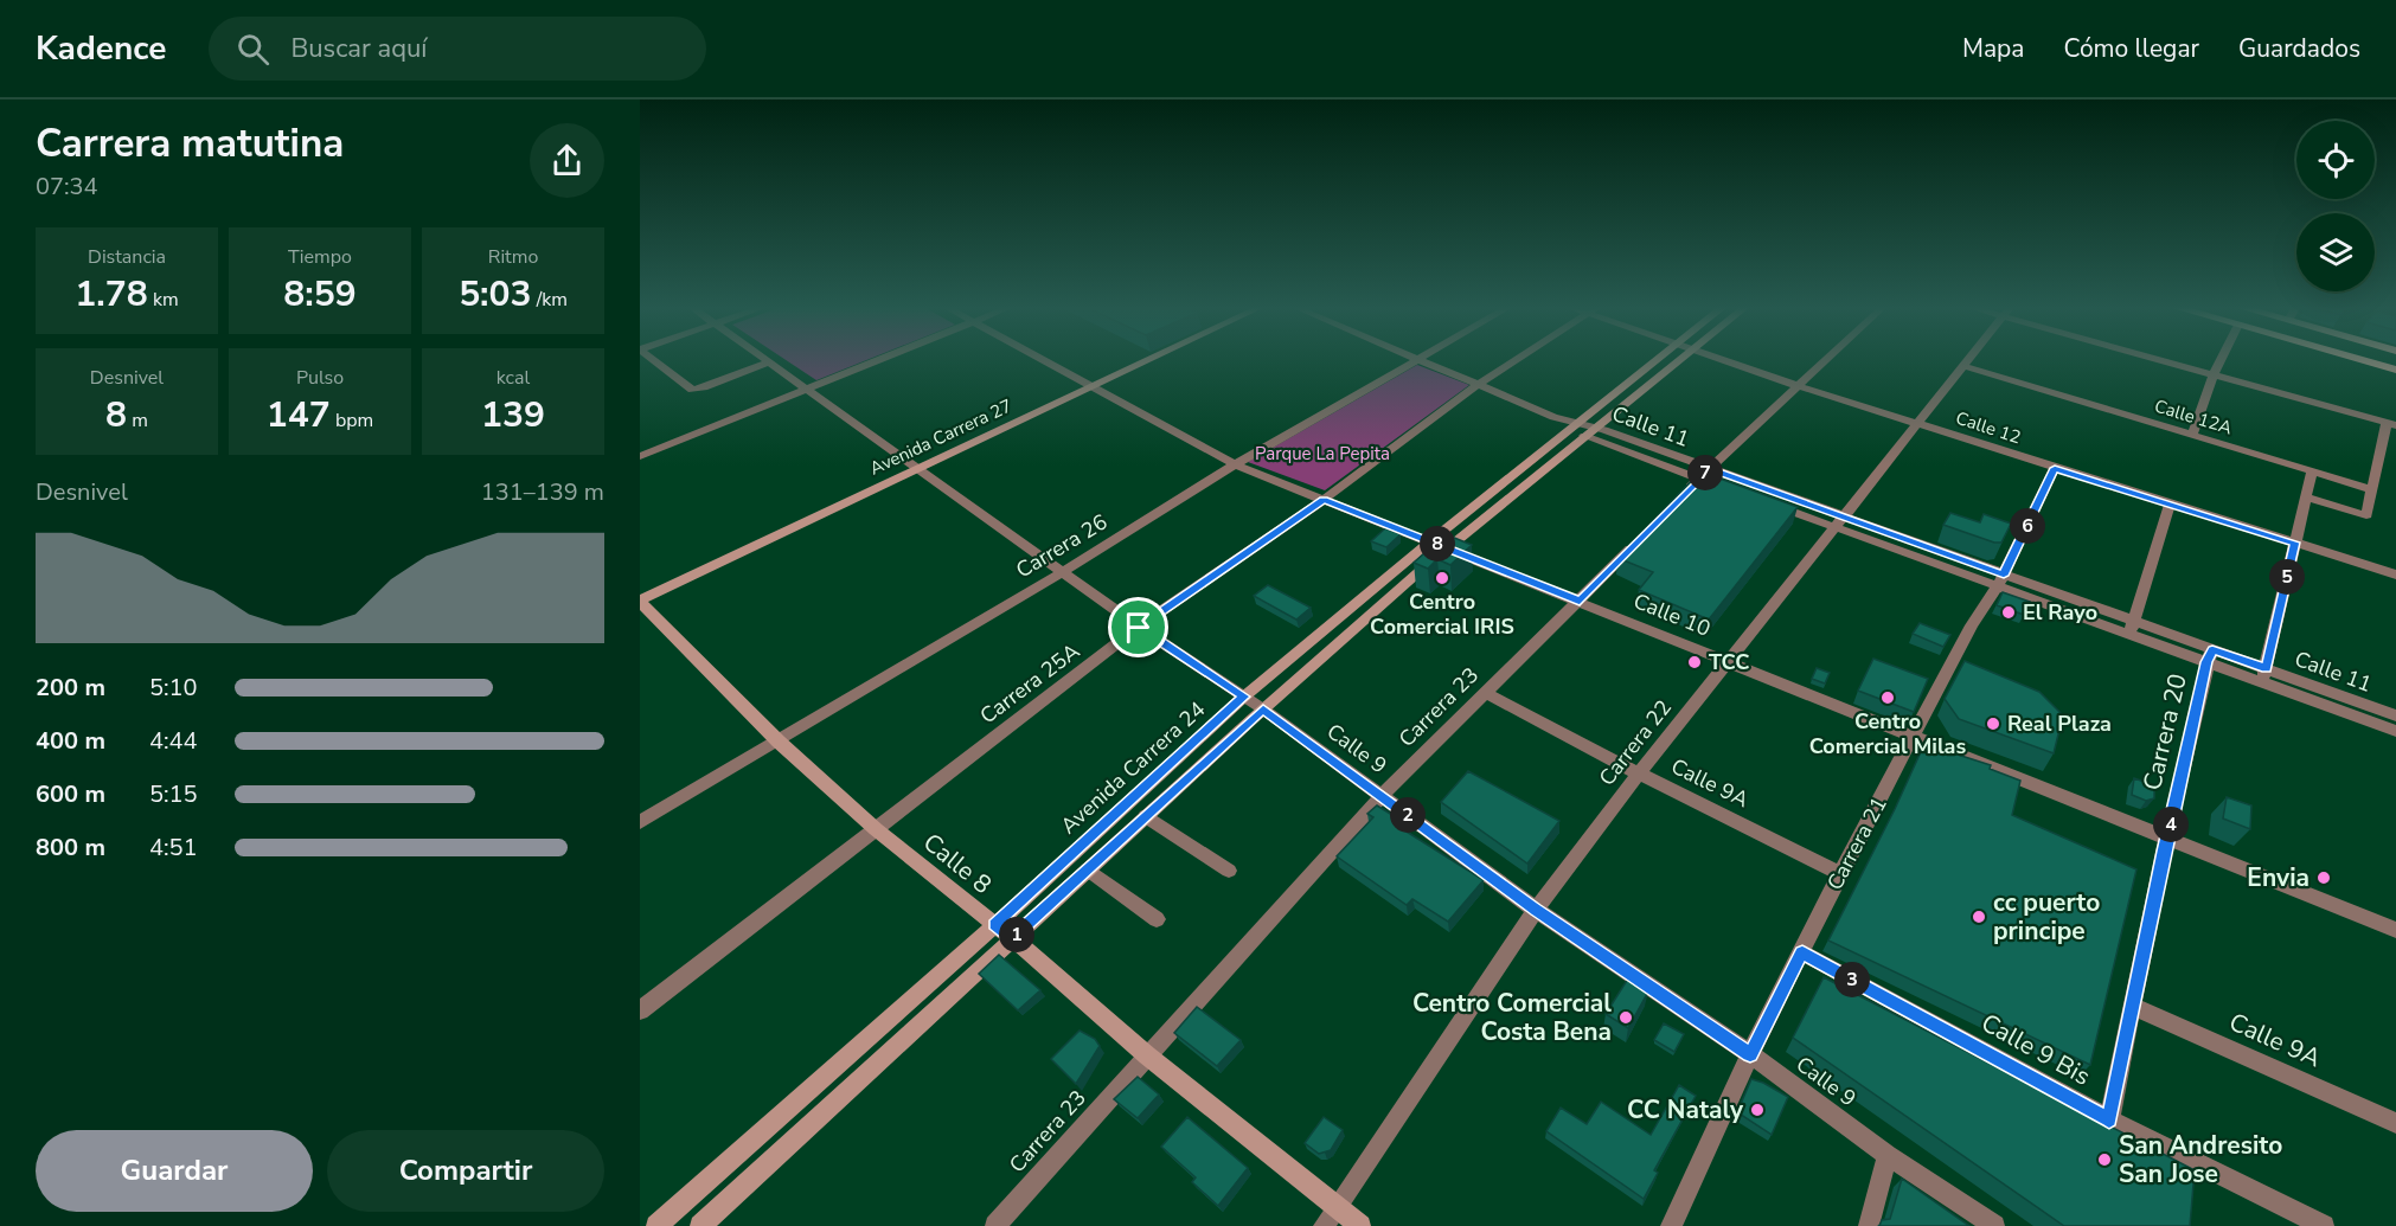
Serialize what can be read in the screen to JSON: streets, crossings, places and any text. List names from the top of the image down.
{
  "streets": {
    "main road": ["Avenida Carrera 27", "Avenida Carrera 24", "Calle 8"],
    "street": [
      "Calle 12A",
      "Calle 11",
      "Calle 12",
      "Carrera 26",
      "Calle 10",
      "Carrera 25A",
      "Carrera 23",
      "Carrera 20",
      "Carrera 22",
      "Calle 9",
      "Calle 9A",
      "Carrera 21",
      "Calle 9 Bis"
    ]
  },
  "crossings": [
    ["Calle 12A", "Carrera 22"],
    ["Calle 11", "Carrera 26"],
    ["Calle 11", "Carrera 25A"],
    ["Calle 11", "Carrera 20"],
    ["Calle 11", "Carrera 22"],
    ["Calle 11", "Avenida Carrera 24"],
    ["Calle 11", "Carrera 21"],
    ["Calle 12", "Carrera 22"],
    ["Calle 12", "Carrera 21"],
    ["Avenida Carrera 27", "Calle 10"],
    ["Avenida Carrera 27", "Calle 9"],
    ["Avenida Carrera 27", "Calle 8"],
    ["Carrera 26", "Calle 10"],
    ["Carrera 26", "Calle 9"],
    ["Carrera 26", "Calle 8"],
    ["Calle 10", "Carrera 25A"],
    ["Calle 10", "Carrera 23"],
    ["Calle 10", "Carrera 20"],
    ["Calle 10", "Carrera 22"],
    ["Calle 10", "Avenida Carrera 24"],
    ["Calle 10", "Carrera 21"],
    ["Carrera 25A", "Calle 9"],
    ["Carrera 25A", "Calle 8"],
    ["Carrera 23", "Calle 9"],
    ["Carrera 23", "Calle 9A"],
    ["Carrera 23", "Calle 8"],
    ["Carrera 20", "Calle 9A"],
    ["Carrera 20", "Calle 9 Bis"],
    ["Carrera 22", "Calle 9"],
    ["Carrera 22", "Calle 9A"],
    ["Carrera 22", "Calle 8"],
    ["Calle 9", "Avenida Carrera 24"],
    ["Calle 9", "Carrera 21"],
    ["Avenida Carrera 24", "Calle 8"],
    ["Calle 9A", "Carrera 21"],
    ["Carrera 21", "Calle 9 Bis"]
  ],
  "parks": ["Parque La Pepita"],
  "places": [
    "Centro Comercial IRIS",
    "El Rayo",
    "TCC",
    "Centro Comercial Milas",
    "Real Plaza",
    "Envia",
    "cc puerto principe",
    "Centro Comercial Costa Bena",
    "CC Nataly",
    "San Andresito San Jose"
  ],
  "page": {
    "header": "Kadence",
    "search": "Buscar aquí",
    "nav": ["Mapa", "Cómo llegar", "Guardados"],
    "heading": ["Carrera matutina", "07:34"],
    "stats": [
      ["Distancia", "1.78 km"],
      ["Tiempo", "8:59"],
      ["Ritmo", "5:03 /km"],
      ["Desnivel", "8 m"],
      ["Pulso", "147 bpm"],
      ["kcal", "139"]
    ],
    "pins": [
      "7",
      "6",
      "8",
      "5",
      "2",
      "4",
      "1",
      "3"
    ],
    "chart": ["Desnivel", "131–139 m"],
    "list": [
      {
        "name": "200 m",
        "note": "5:10"
      },
      {
        "name": "400 m",
        "note": "4:44"
      },
      {
        "name": "600 m",
        "note": "5:15"
      },
      {
        "name": "800 m",
        "note": "4:51"
      }
    ],
    "buttons": ["Guardar", "Compartir"]
  }
}
